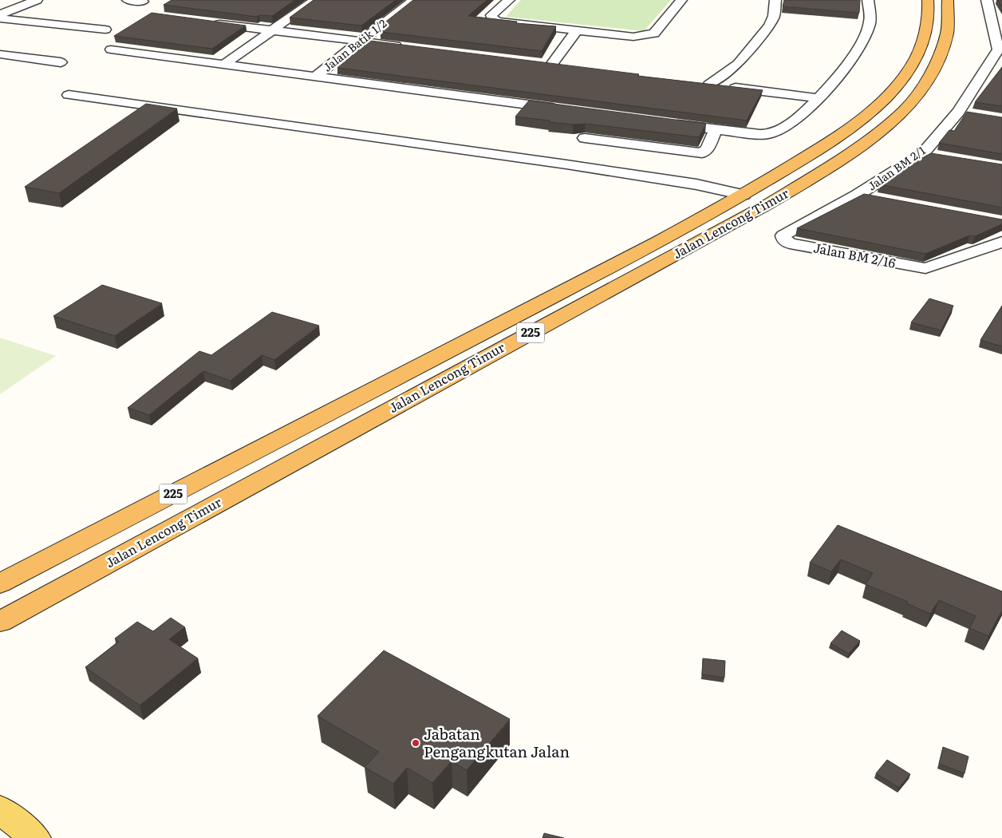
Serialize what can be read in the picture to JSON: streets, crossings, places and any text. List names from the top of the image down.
{
  "streets": {
    "highway": ["Jalan Lencong Timur", "225"],
    "street": ["Jalan Batik 1/2", "Jalan BM 2/1", "Jalan BM 2/16"]
  },
  "crossings": [
    ["Jalan BM 2/1", "Jalan BM 2/16"]
  ],
  "places": ["Jabatan Pengangkutan Jalan"]
}
